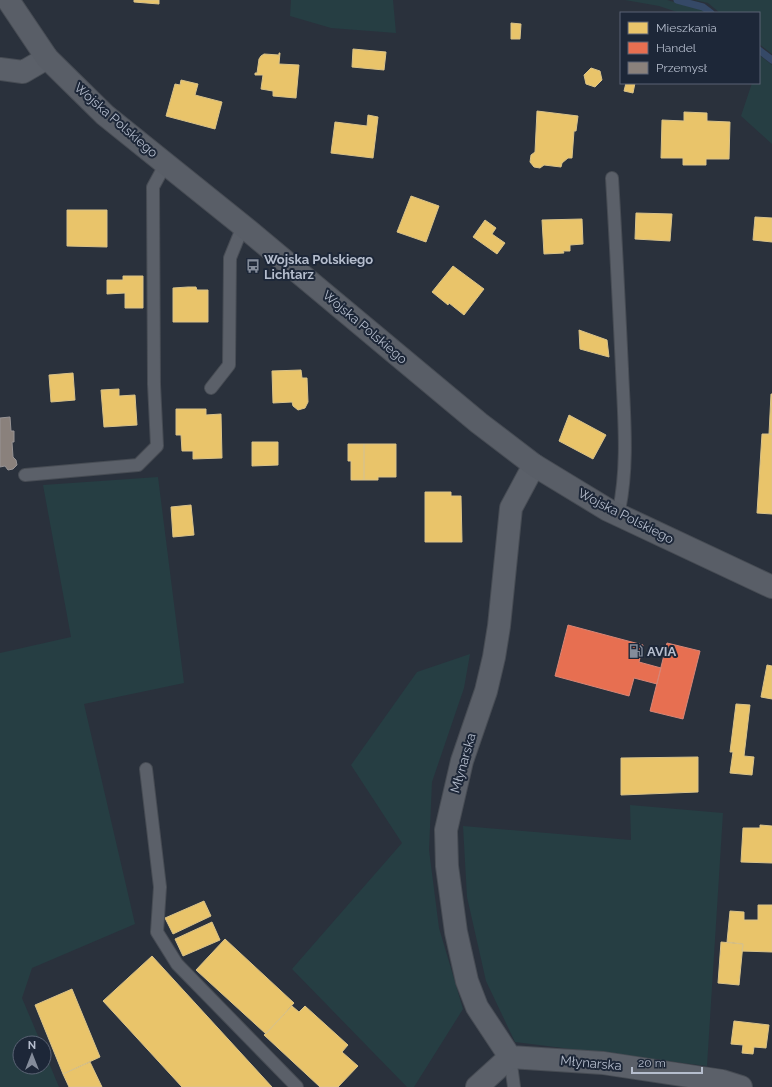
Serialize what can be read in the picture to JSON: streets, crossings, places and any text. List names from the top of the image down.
{
  "streets": {
    "street": ["Wojska Polskiego", "Młynarska"]
  },
  "crossings": [
    ["Wojska Polskiego", "Młynarska"]
  ],
  "places": {
    "bus stop": ["Wojska Polskiego Lichtarz"],
    "fuel station": ["AVIA"]
  },
  "legend": ["Mieszkania", "Handel", "Przemysł"],
  "scale_bar": "20 m",
  "north": "top"
}
